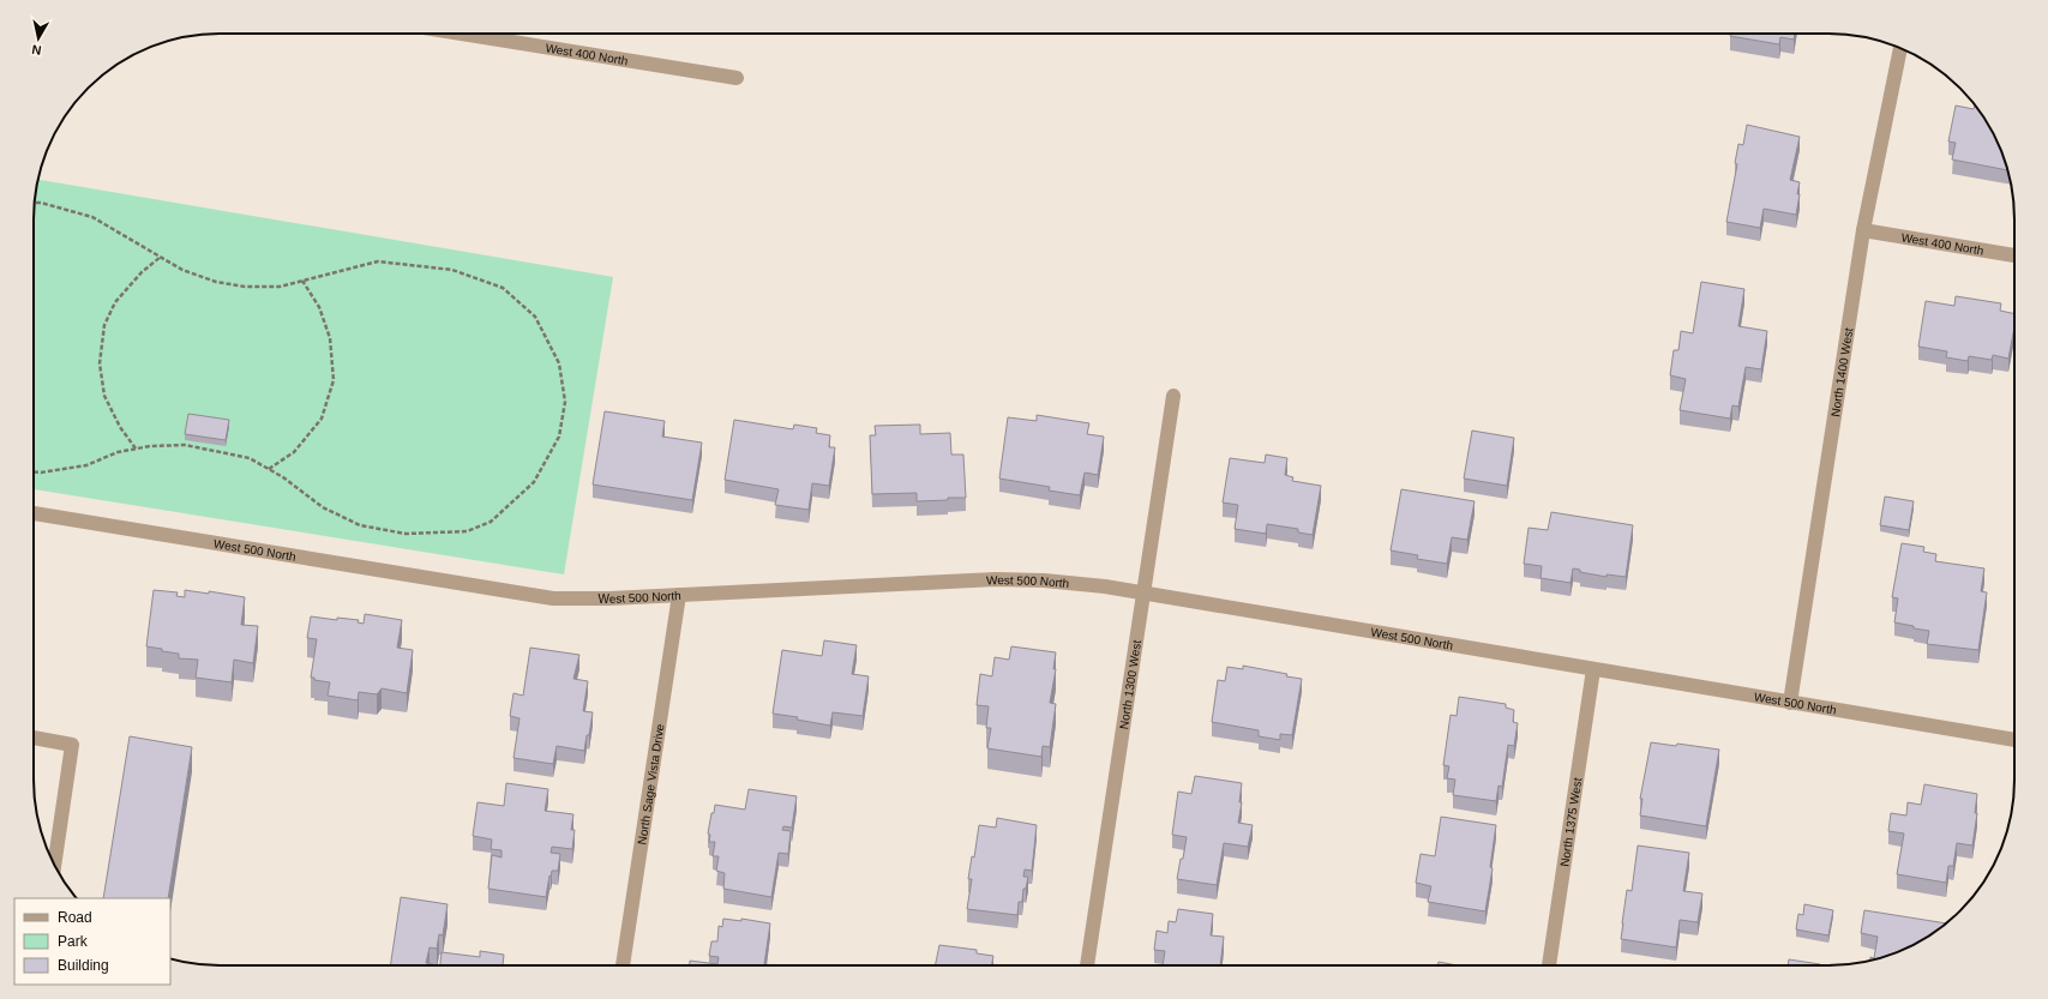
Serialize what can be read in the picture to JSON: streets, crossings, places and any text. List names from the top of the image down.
{
  "streets": {
    "street": [
      "West 400 North",
      "North 1400 West",
      "West 500 North",
      "North 1300 West",
      "North Sage Vista Drive",
      "North 1375 West"
    ]
  },
  "crossings": [
    ["West 400 North", "North 1400 West"],
    ["North 1400 West", "West 500 North"],
    ["West 500 North", "North 1300 West"],
    ["West 500 North", "North Sage Vista Drive"],
    ["West 500 North", "North 1375 West"]
  ],
  "legend": ["Road", "Park", "Building"],
  "north": "bottom"
}
